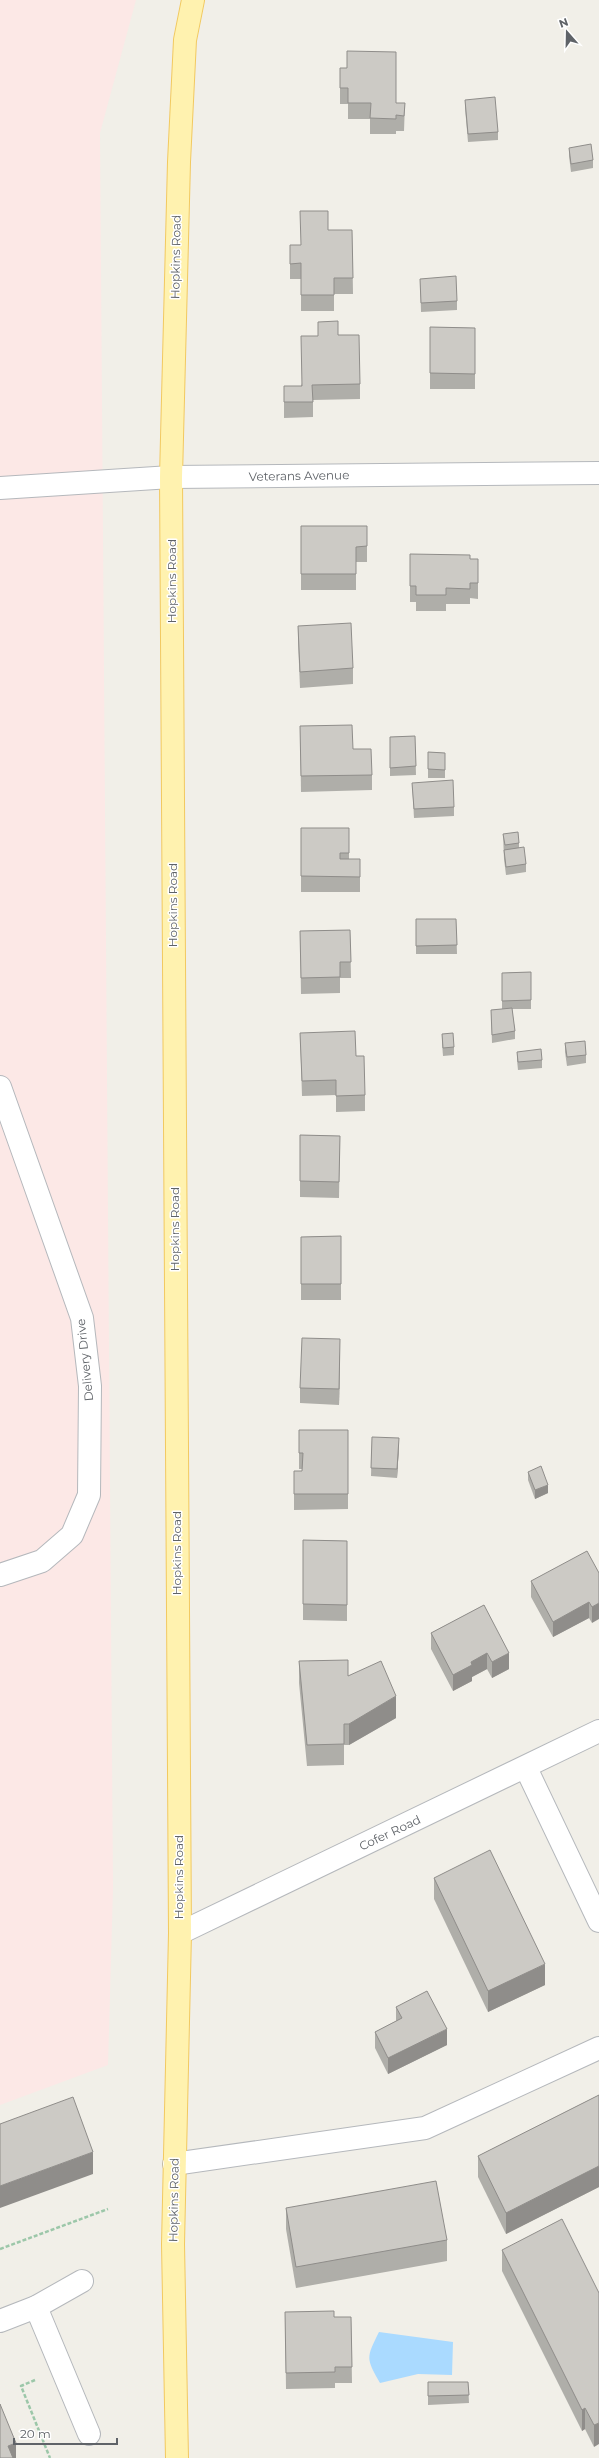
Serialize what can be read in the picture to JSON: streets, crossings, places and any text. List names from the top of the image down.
{
  "streets": {
    "main road": ["Hopkins Road"],
    "street": ["Veterans Avenue", "Delivery Drive", "Cofer Road"]
  },
  "crossings": [
    ["Hopkins Road", "Veterans Avenue"],
    ["Hopkins Road", "Cofer Road"]
  ],
  "scale_bar": "20 m",
  "north": "top"
}
